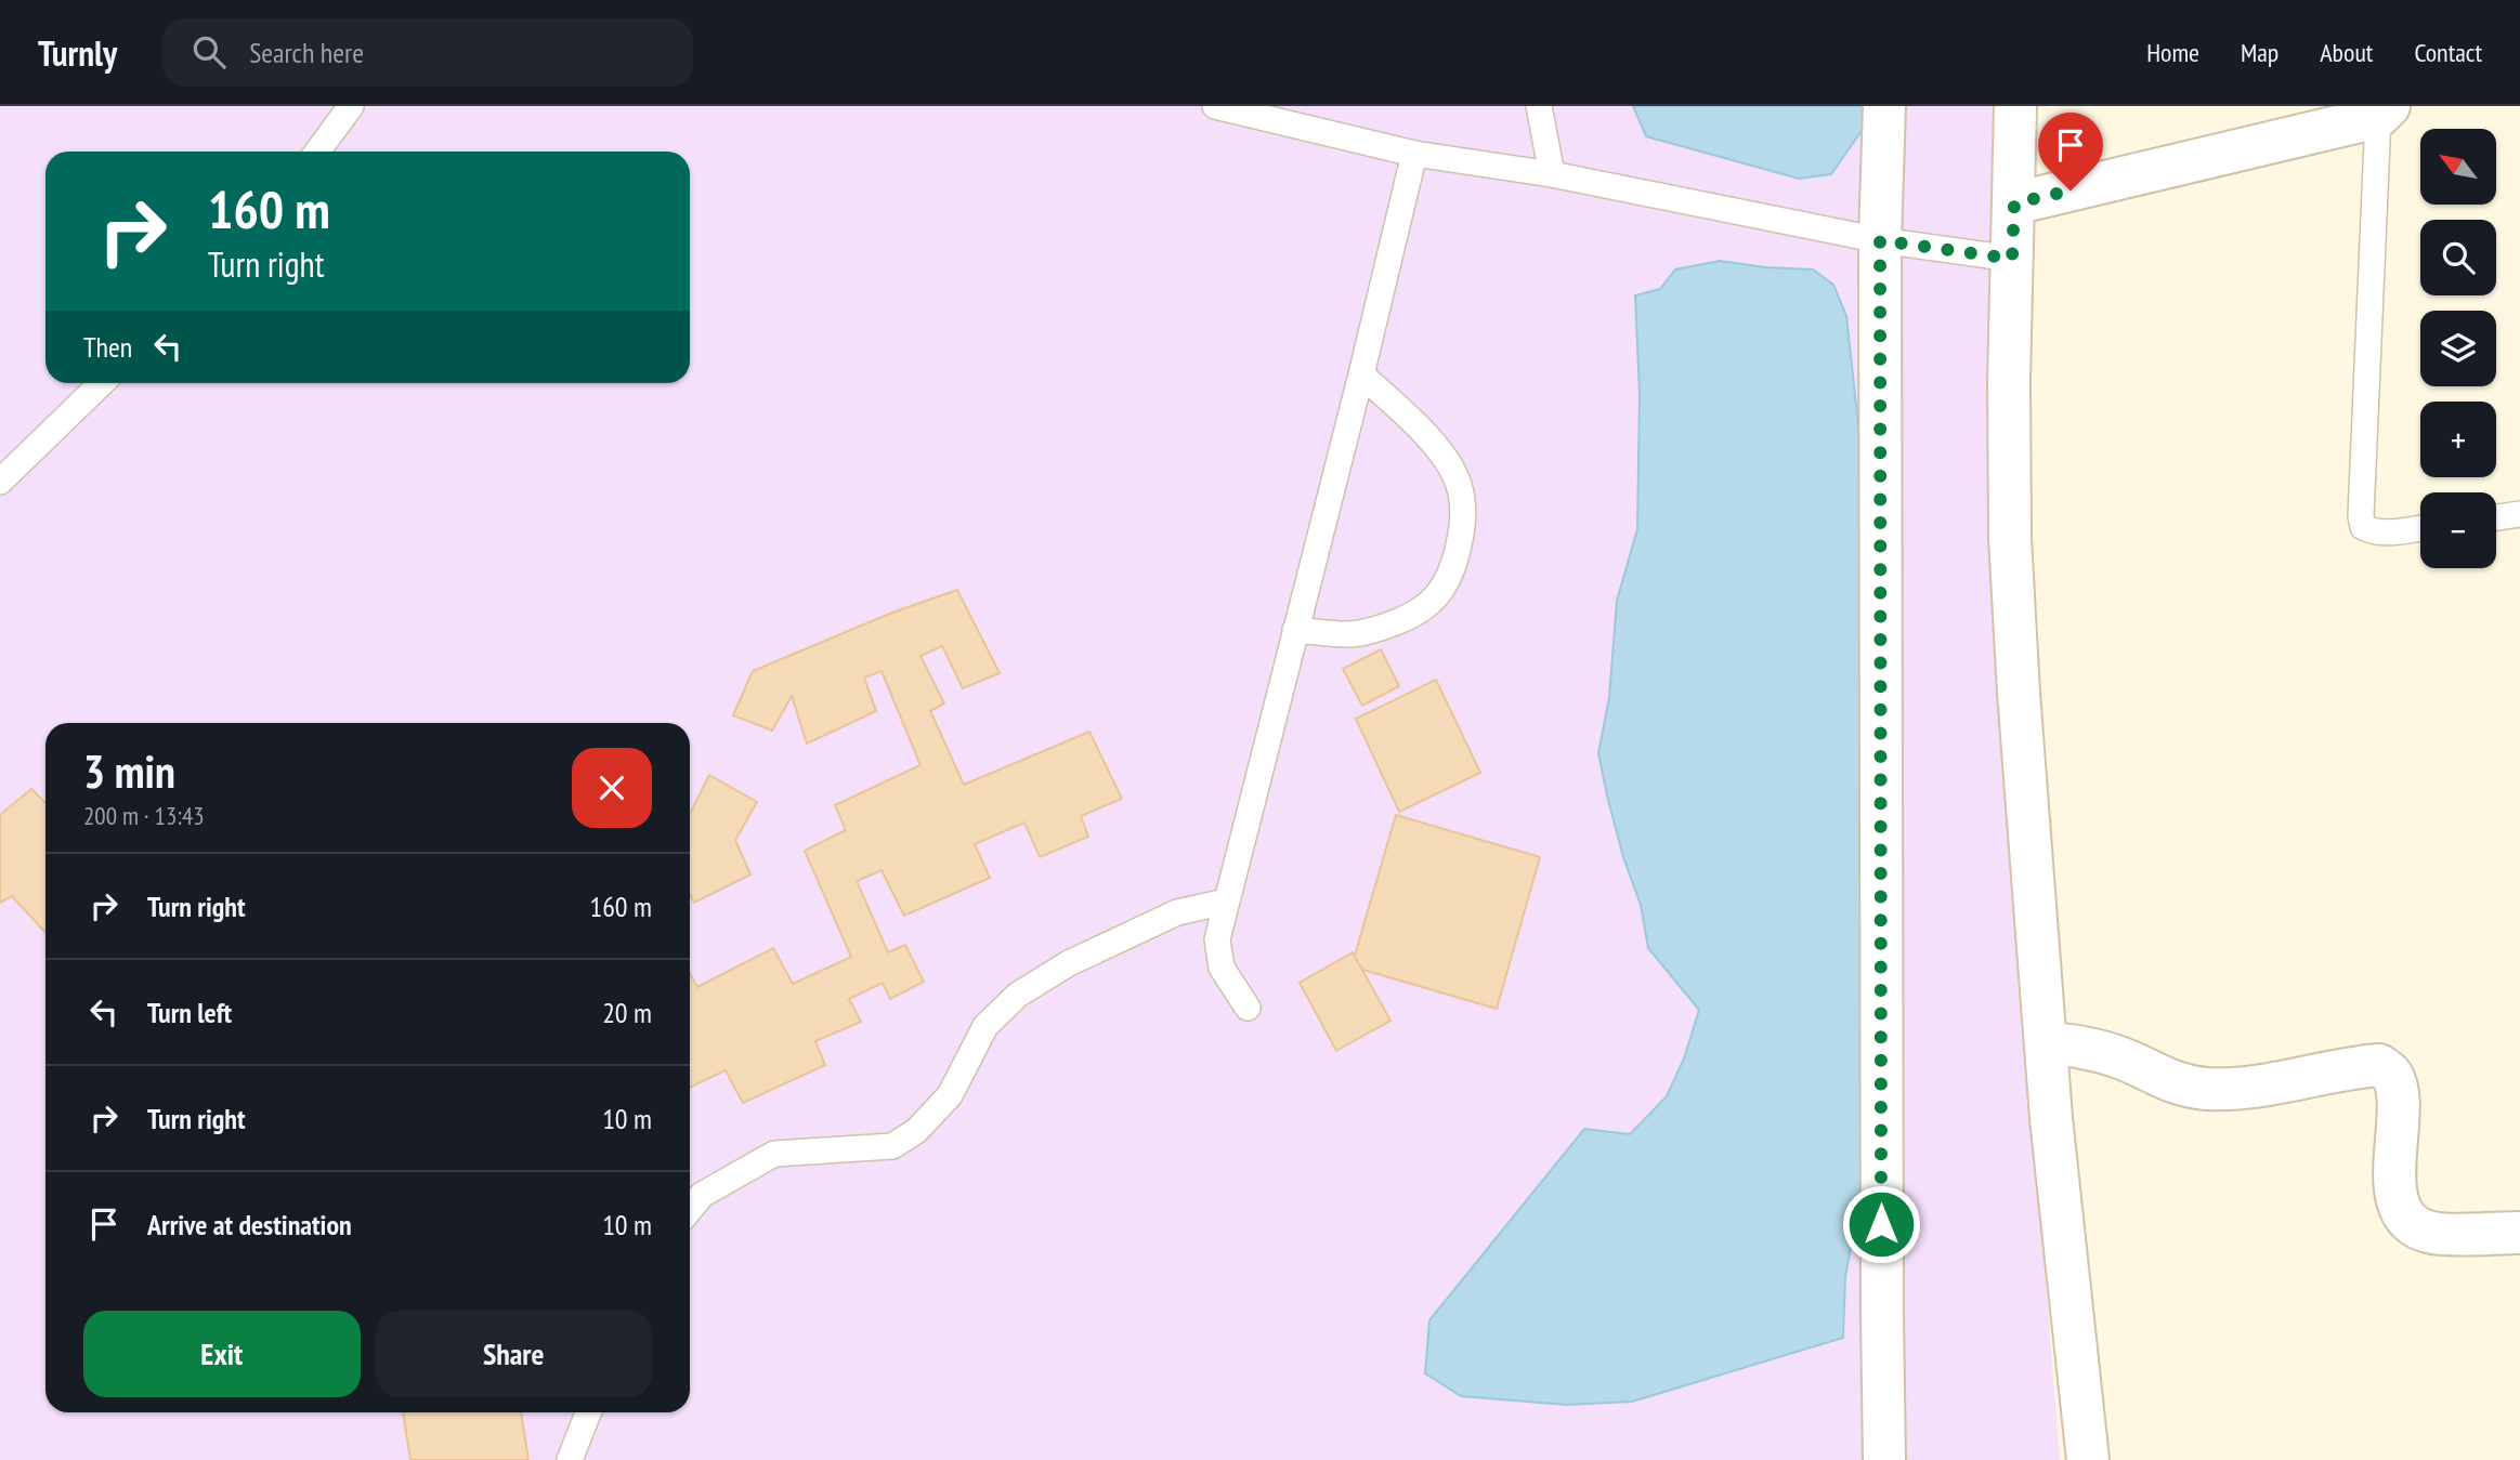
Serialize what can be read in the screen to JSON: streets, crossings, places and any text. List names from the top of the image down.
{
  "north": "top left",
  "page": {
    "header": "Turnly",
    "search": "Search here",
    "nav": [
      "Home",
      "Map",
      "About",
      "Contact"
    ],
    "map_buttons": ["+", "−"],
    "turn": ["160 m", "Turn right"],
    "then": "Then",
    "heading": ["3 min", "200 m · 13:43"],
    "list": [
      {
        "name": "Turn right",
        "value": "160 m"
      },
      {
        "name": "Turn left",
        "value": "20 m"
      },
      {
        "name": "Turn right",
        "value": "10 m"
      },
      {
        "name": "Arrive at destination",
        "value": "10 m"
      }
    ],
    "buttons": ["Exit", "Share"]
  }
}
